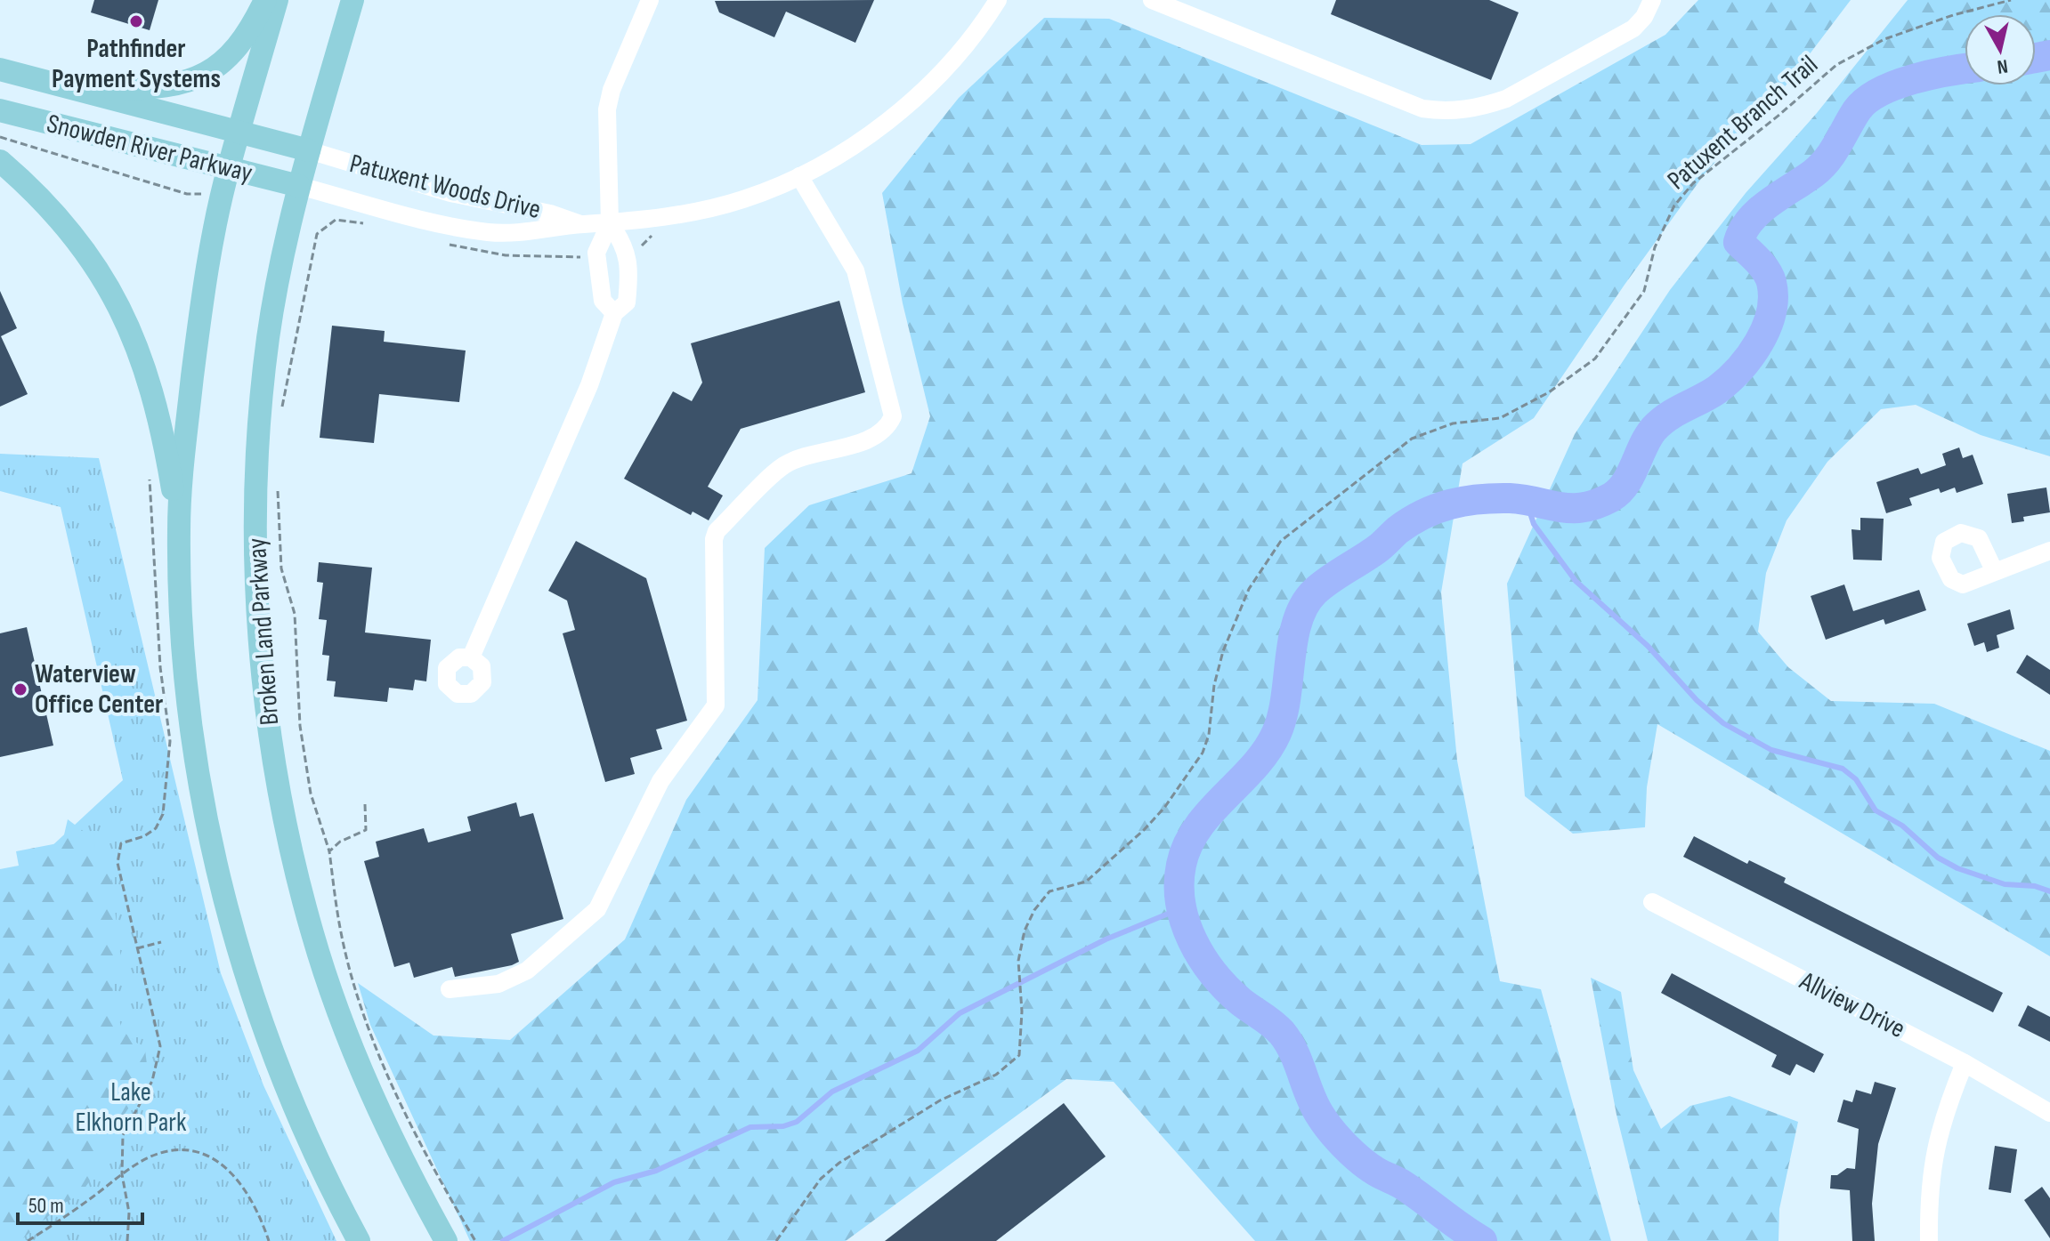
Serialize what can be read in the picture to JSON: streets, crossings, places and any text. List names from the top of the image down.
{
  "streets": {
    "main road": ["Snowden River Parkway", "Broken Land Parkway"],
    "street": ["Patuxent Woods Drive", "Allview Drive"],
    "path": ["Patuxent Branch Trail"]
  },
  "crossings": [
    ["Snowden River Parkway", "Patuxent Woods Drive"],
    ["Snowden River Parkway", "Broken Land Parkway"],
    ["Patuxent Woods Drive", "Broken Land Parkway"]
  ],
  "parks": ["Lake Elkhorn Park"],
  "places": ["Pathfinder Payment Systems", "Waterview Office Center"],
  "scale_bar": "50 m",
  "north": "bottom"
}
